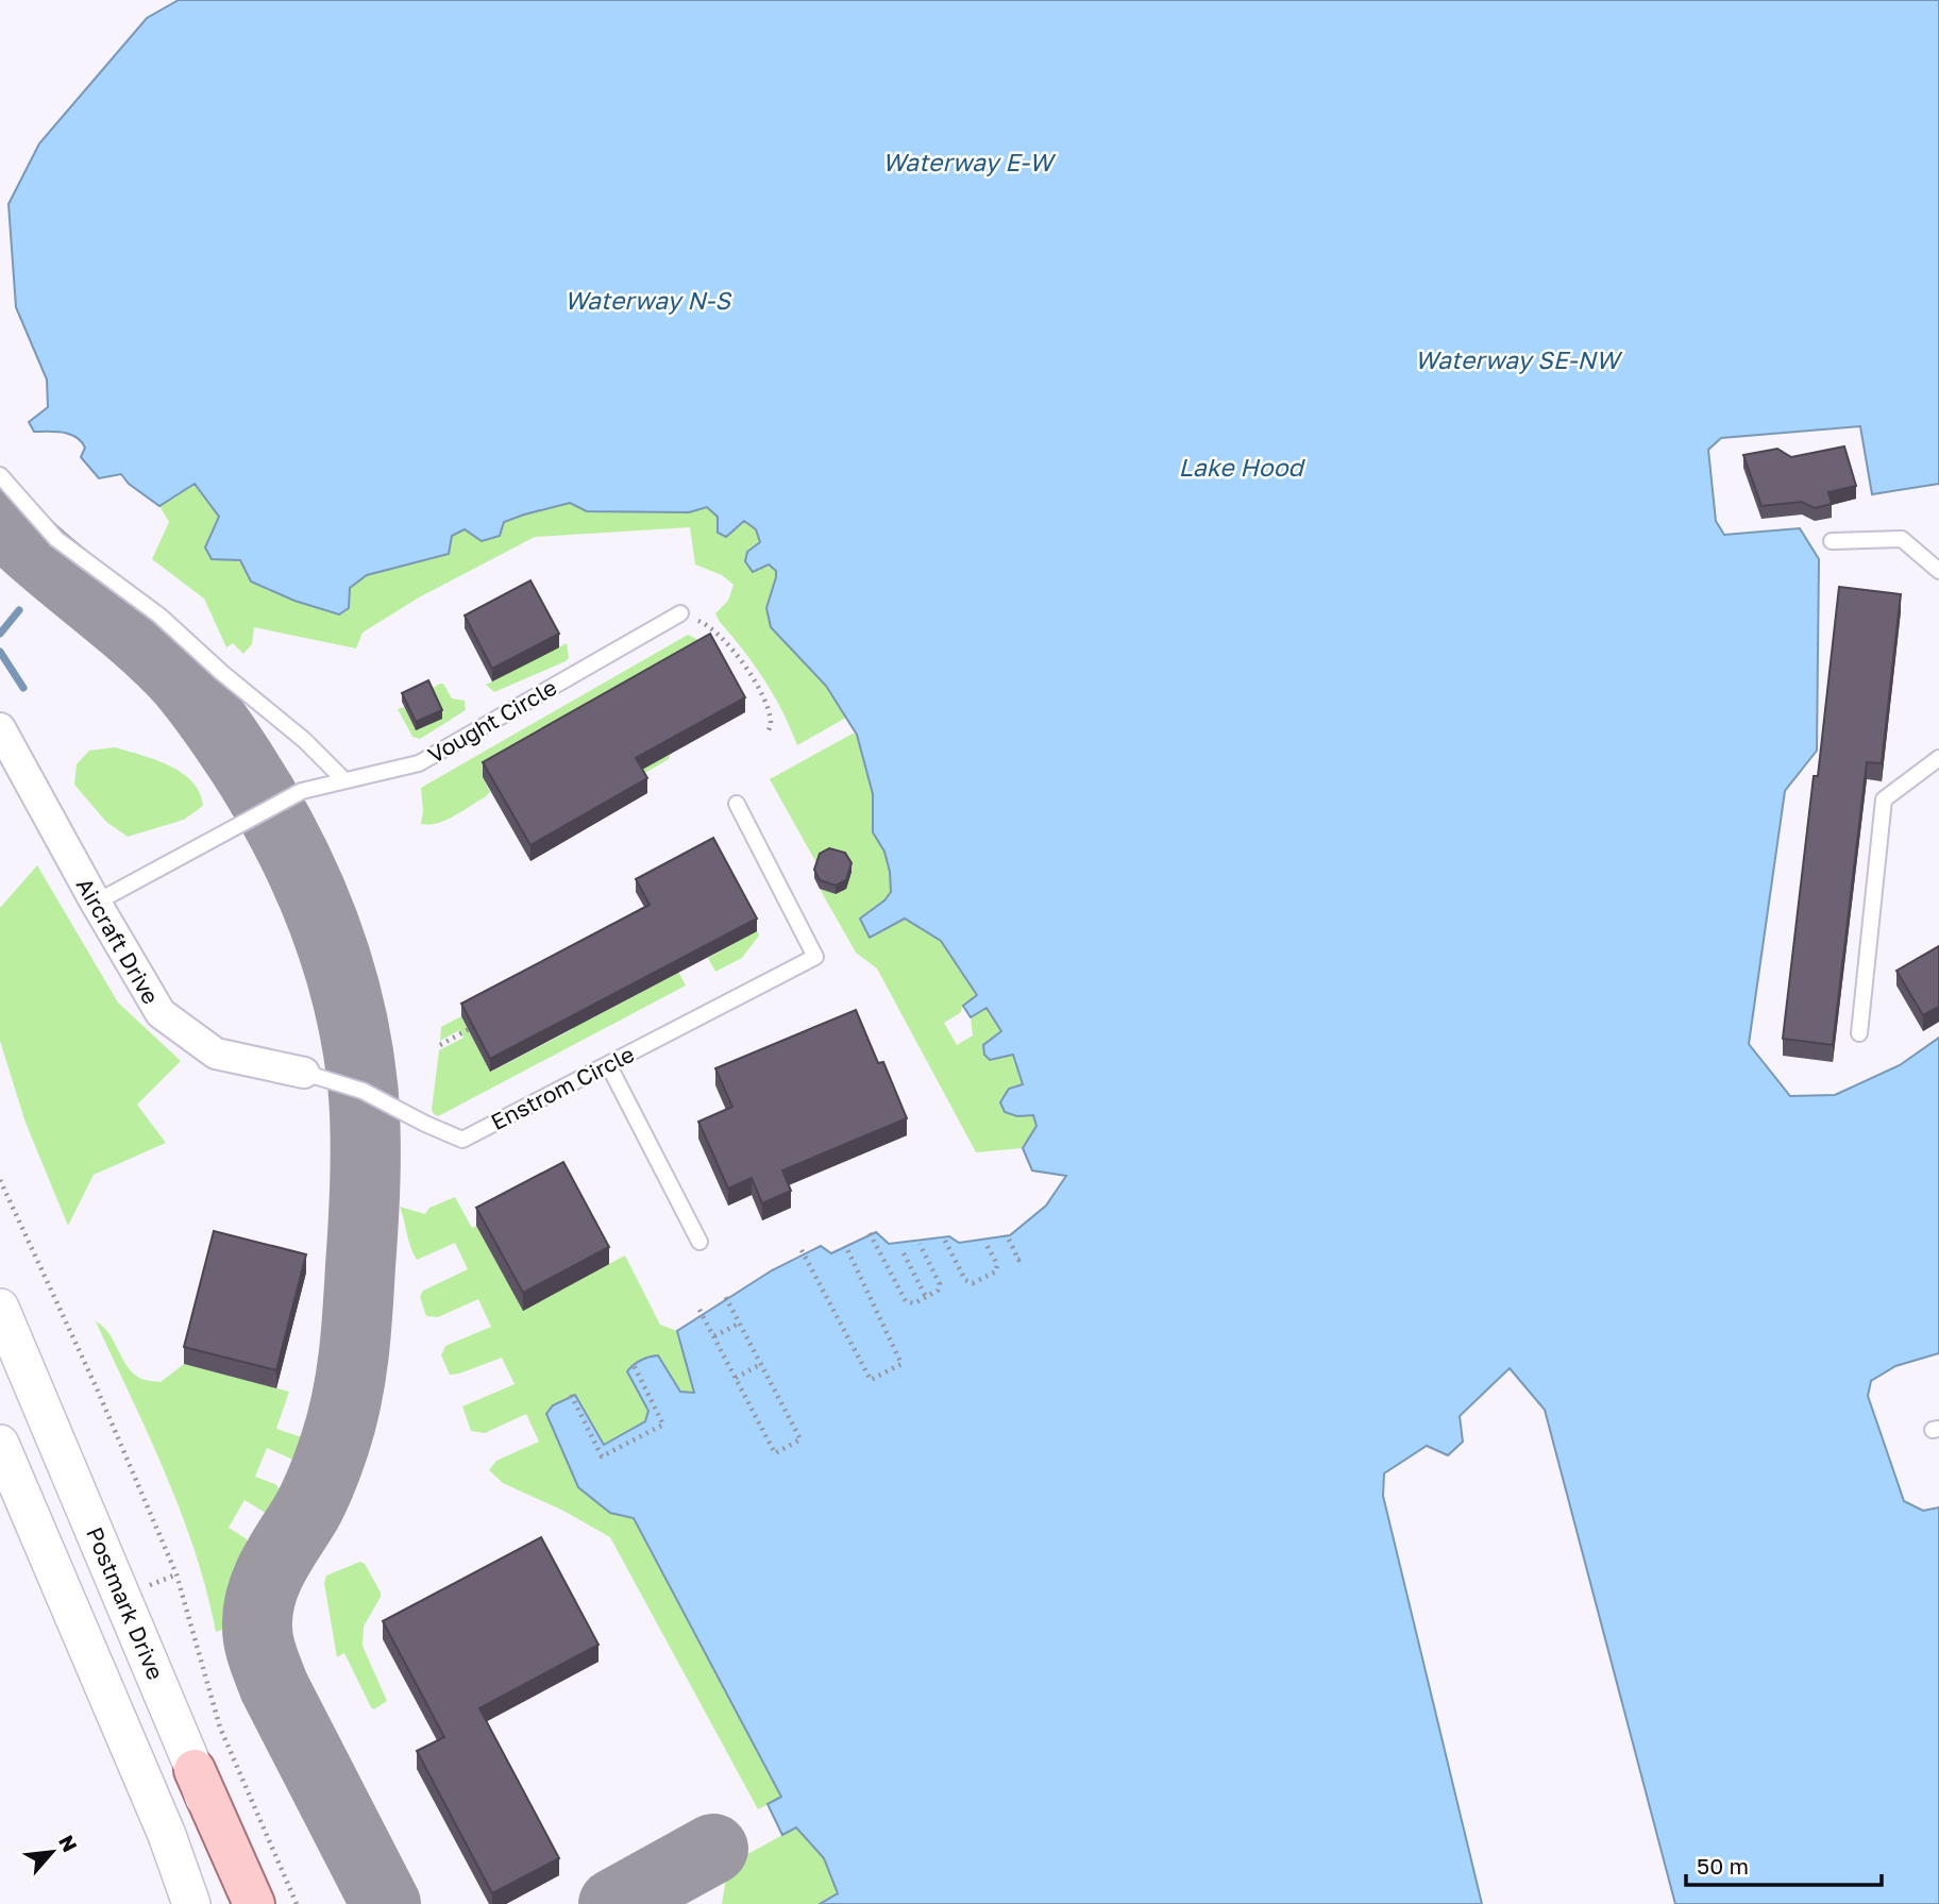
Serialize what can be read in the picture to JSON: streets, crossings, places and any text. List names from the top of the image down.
{
  "streets": {
    "street": ["Aircraft Drive", "Postmark Drive"],
    "lane": ["Vought Circle", "Enstrom Circle"]
  },
  "crossings": [
    ["Vought Circle", "Aircraft Drive"],
    ["Aircraft Drive", "Enstrom Circle"]
  ],
  "water": [
    "Waterway E-W",
    "Waterway N-S",
    "Waterway SE-NW",
    "Lake Hood"
  ],
  "scale_bar": "50 m",
  "north": "top right"
}
